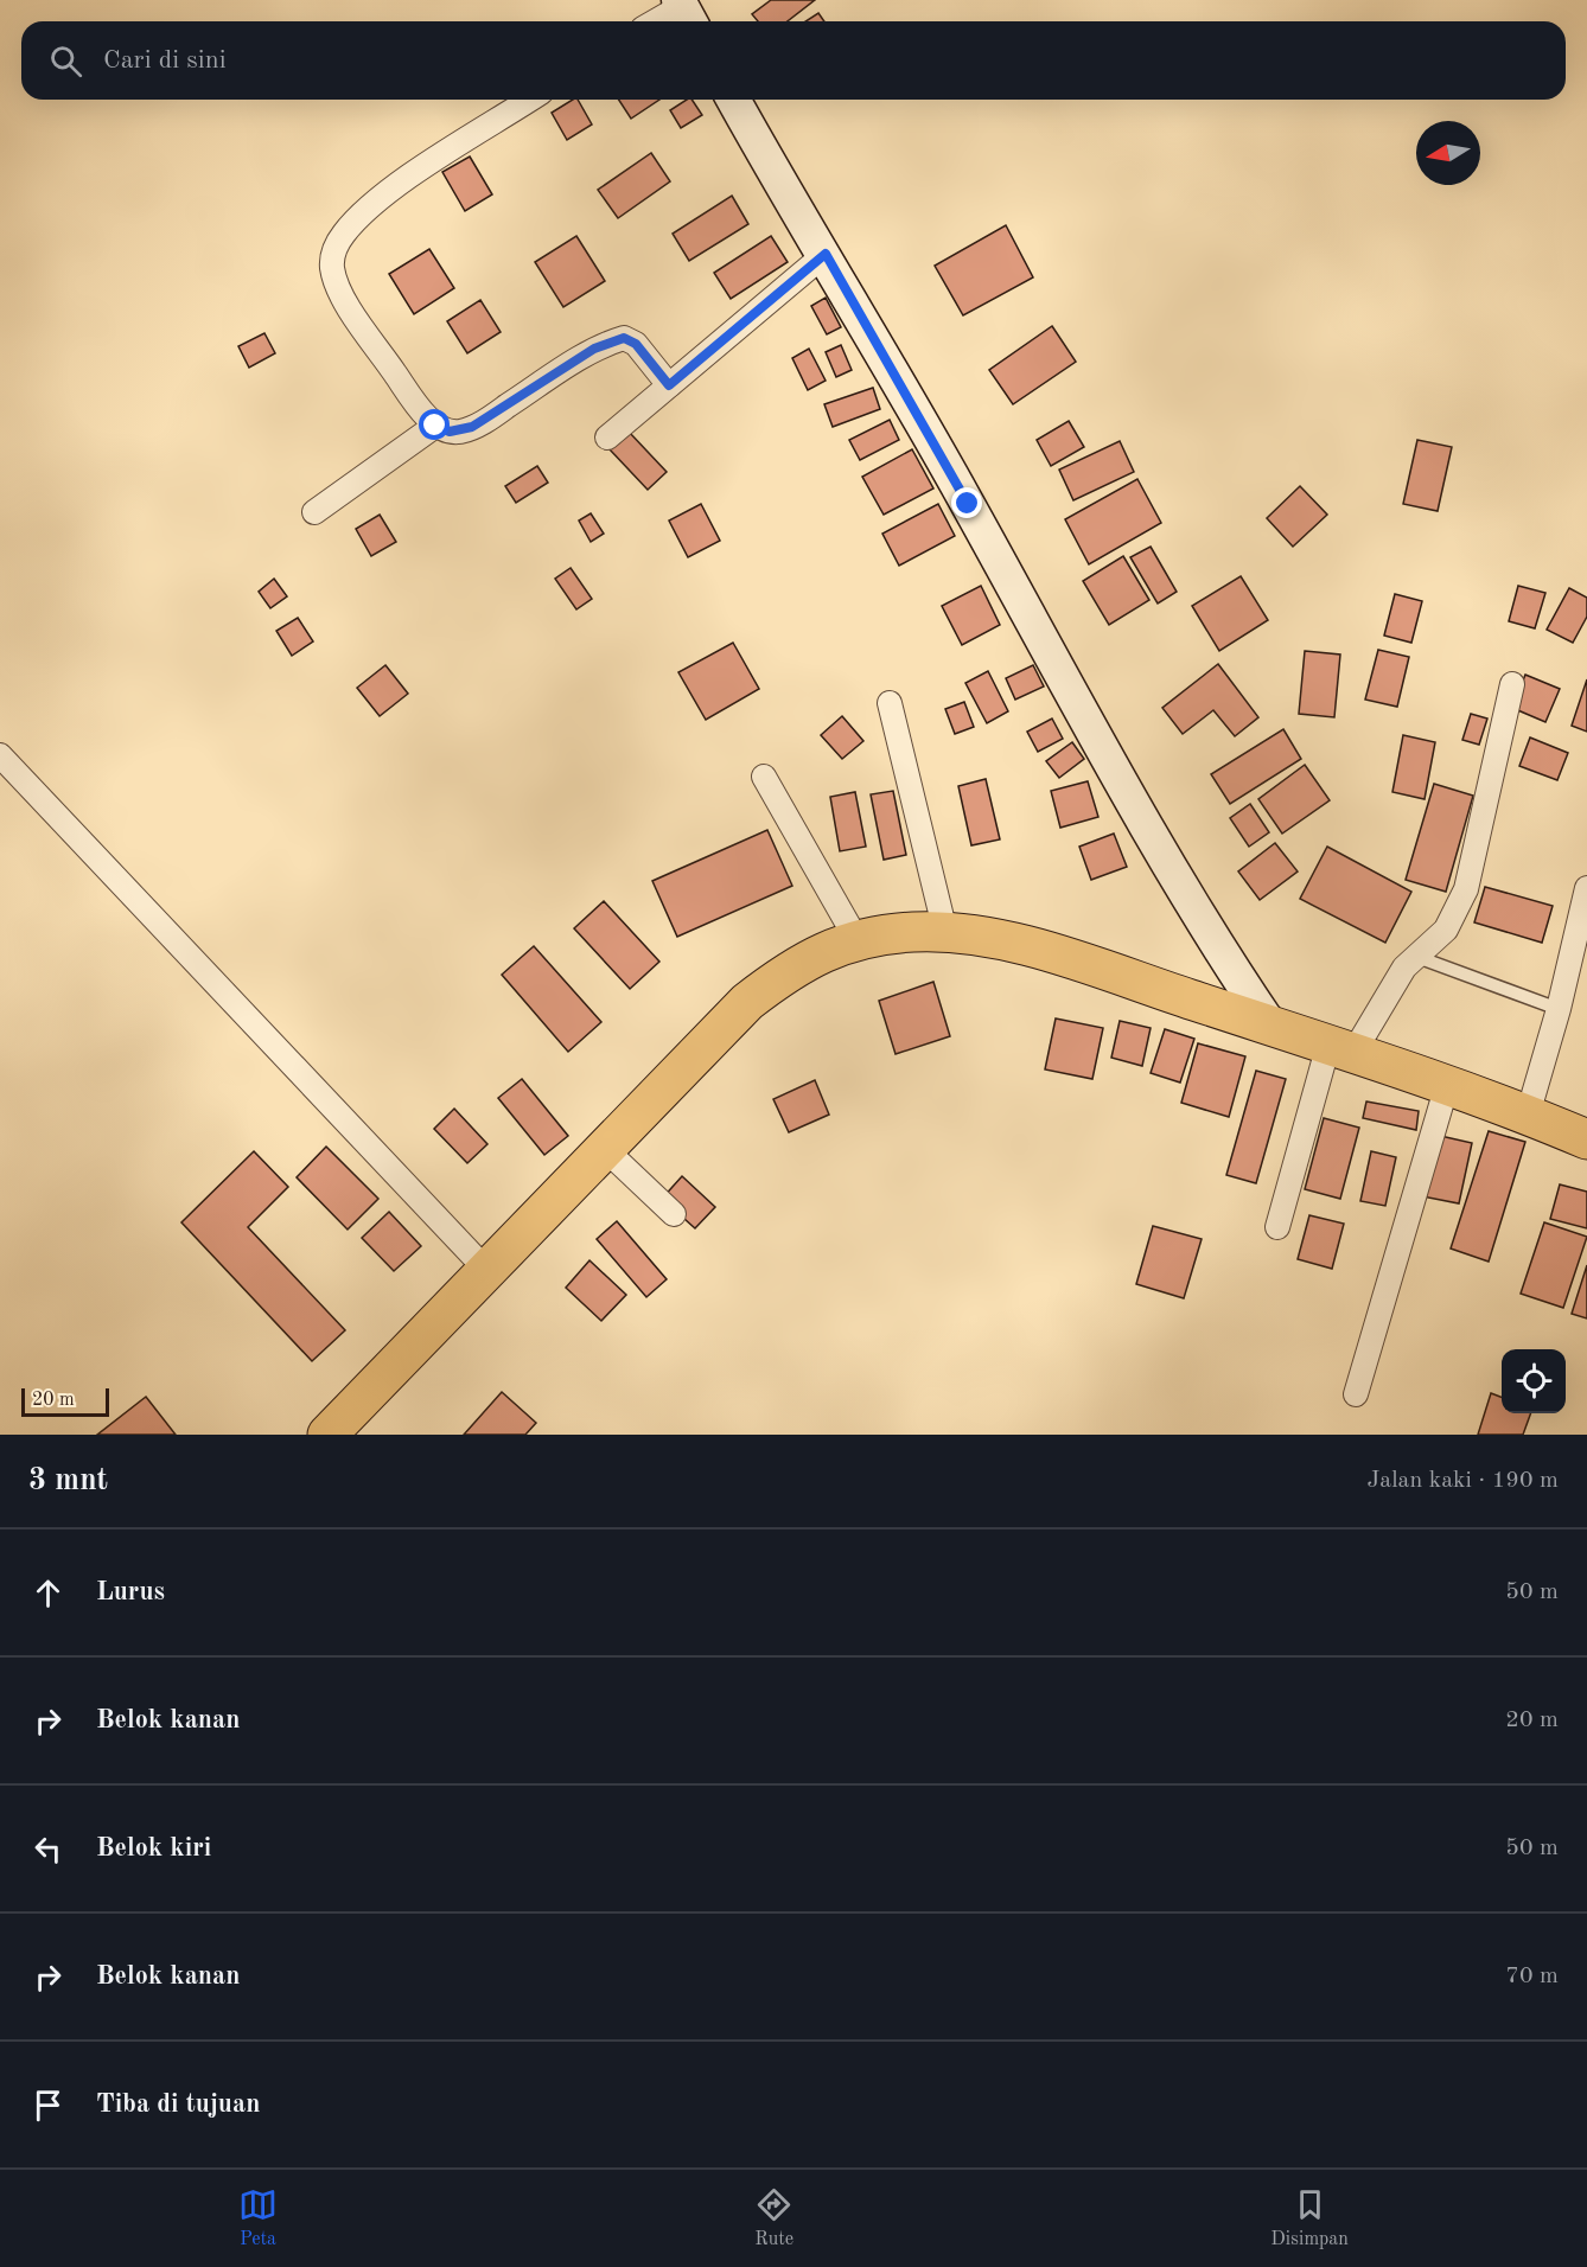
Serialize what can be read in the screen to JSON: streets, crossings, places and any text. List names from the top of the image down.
{
  "scale_bar": "20 m",
  "north": "left",
  "page": {
    "search": "Cari di sini",
    "scale": "20 m",
    "heading": ["3 mnt", "Jalan kaki · 190 m"],
    "list": [
      ["Lurus", "50 m"],
      ["Belok kanan", "20 m"],
      ["Belok kiri", "50 m"],
      ["Belok kanan", "70 m"],
      "Tiba di tujuan"
    ],
    "nav": ["Peta", "Rute", "Disimpan"]
  }
}
